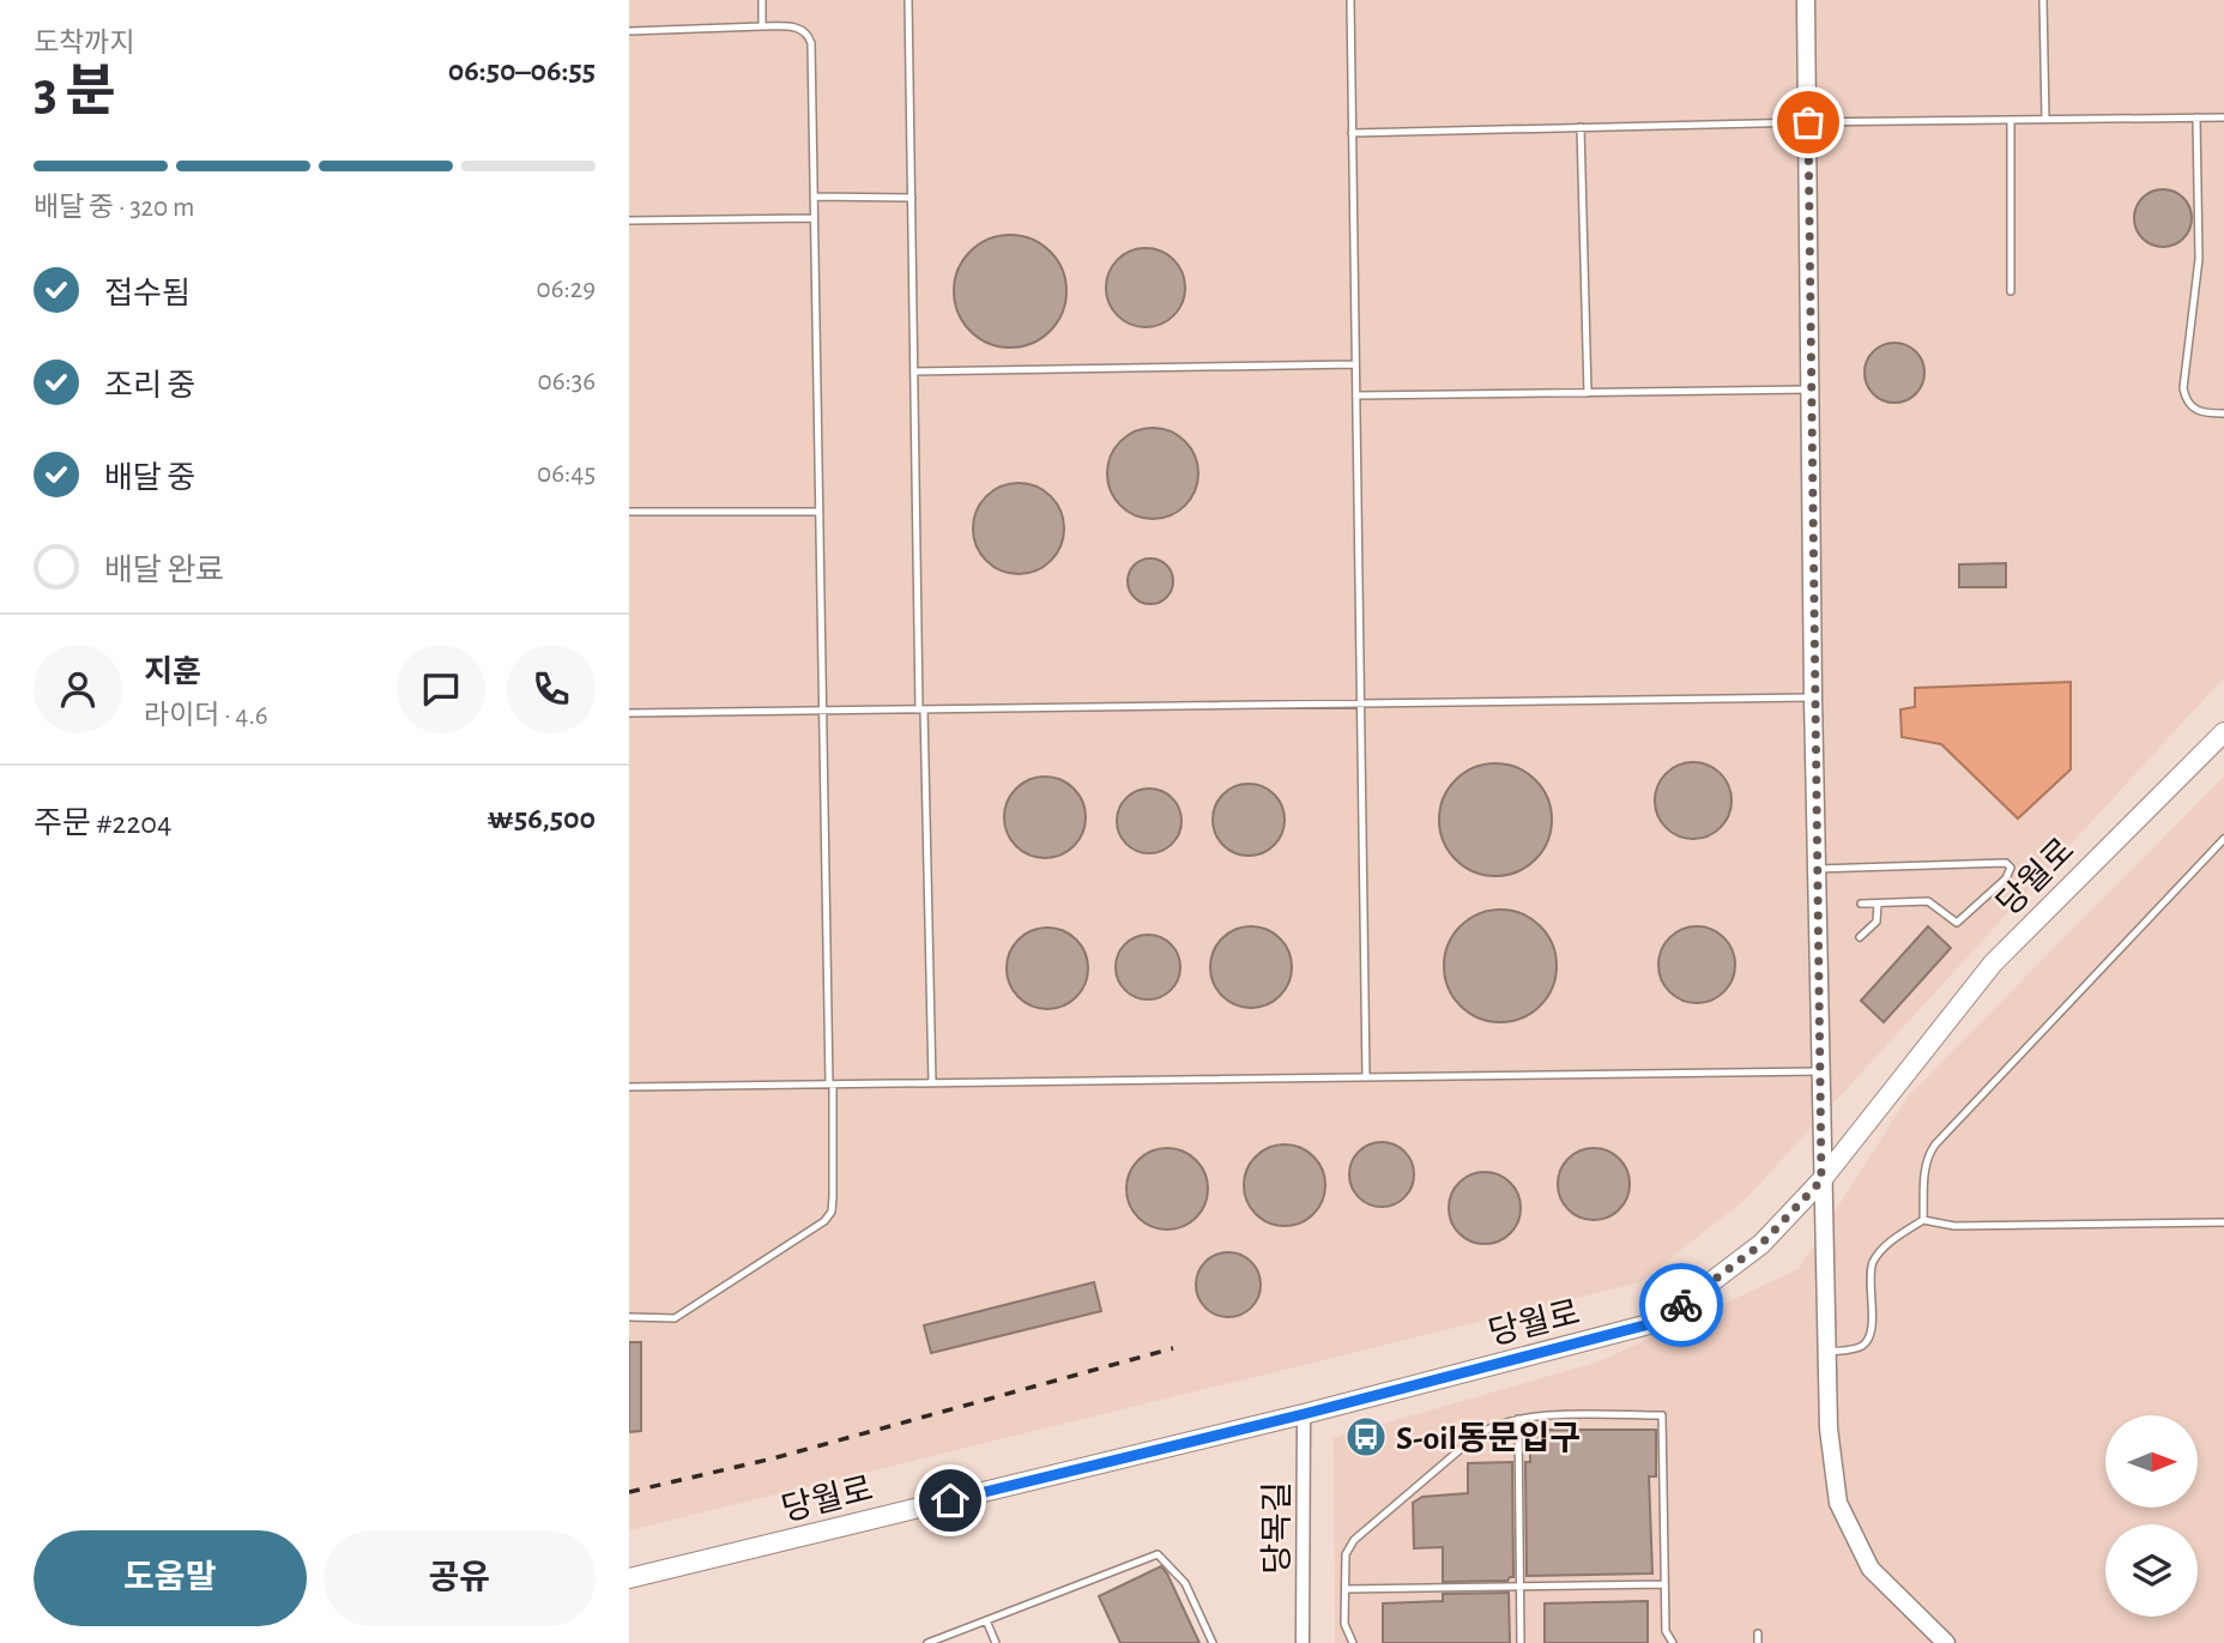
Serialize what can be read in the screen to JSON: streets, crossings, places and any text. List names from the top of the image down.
{
  "streets": {
    "main road": ["당월로"],
    "street": ["당목길"]
  },
  "crossings": [
    ["당월로", "당목길"]
  ],
  "places": {
    "bus stop": ["S-oil동문입구"]
  },
  "north": "right",
  "page": {
    "heading": ["3 분", "도착까지", "06:50–06:55"],
    "panel": [
      "지훈",
      "라이더 · 4.6",
      "주문 #2204",
      "₩56,500"
    ],
    "bar": "배달 중 · 320 m",
    "list": [
      ["접수됨", "06:29"],
      ["조리 중", "06:36"],
      ["배달 중", "06:45"],
      "배달 완료"
    ],
    "buttons": ["도움말", "공유"]
  }
}
